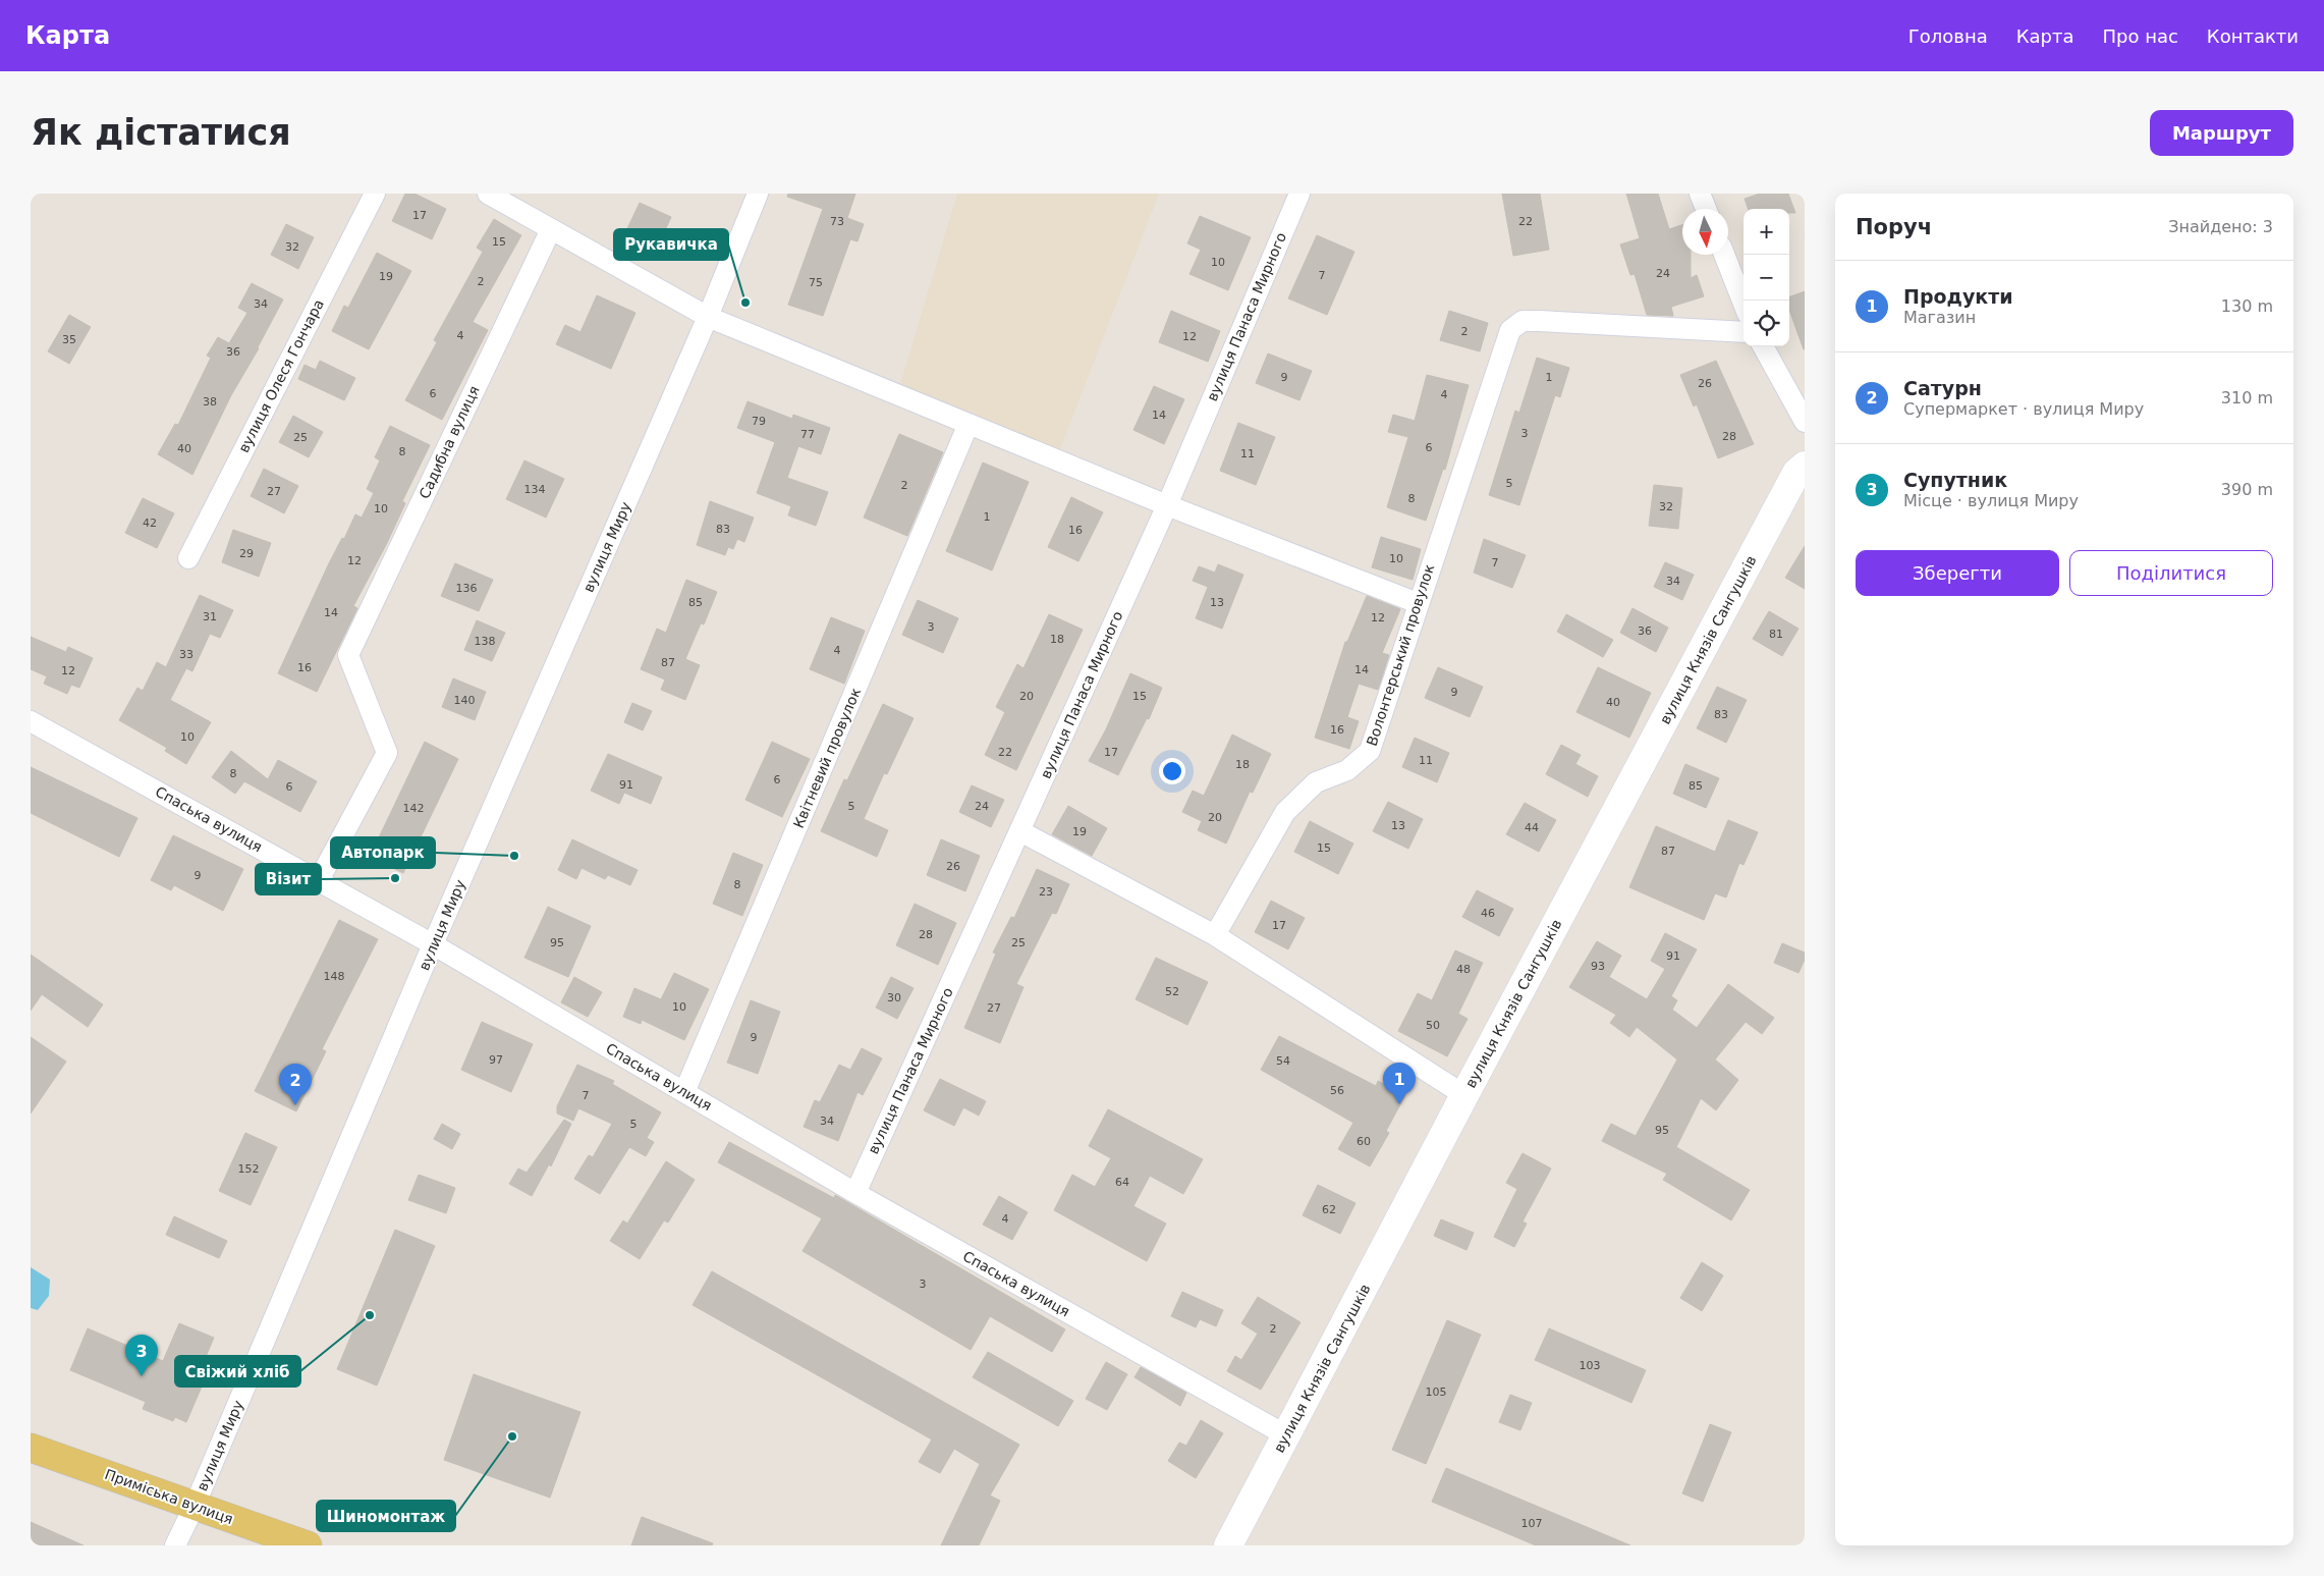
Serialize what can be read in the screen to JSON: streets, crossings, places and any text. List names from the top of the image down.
{
  "streets": {
    "main road": ["вулиця Князів Сангушків", "Приміська вулиця"],
    "street": [
      "вулиця Панаса Мирного",
      "вулиця Олеся Гончара",
      "Садибна вулиця",
      "вулиця Миру",
      "Волонтерський провулок",
      "Квітневий провулок",
      "Спаська вулиця"
    ]
  },
  "crossings": [
    ["вулиця Панаса Мирного", "Спаська вулиця"],
    ["Садибна вулиця", "Спаська вулиця"],
    ["вулиця Миру", "Спаська вулиця"],
    ["вулиця Миру", "Приміська вулиця"],
    ["вулиця Князів Сангушків", "Спаська вулиця"],
    ["Квітневий провулок", "Спаська вулиця"]
  ],
  "places": [
    "Рукавичка",
    "Автопарк",
    "Візит",
    "Свіжий хліб",
    "Шиномонтаж"
  ],
  "house_numbers": [
    "17",
    "73",
    "22",
    "15",
    "32",
    "10",
    "24",
    "7",
    "19",
    "2",
    "75",
    "34",
    "2",
    "4",
    "12",
    "35",
    "36",
    "9",
    "1",
    "26",
    "6",
    "4",
    "38",
    "14",
    "79",
    "3",
    "77",
    "28",
    "25",
    "6",
    "40",
    "8",
    "11",
    "5",
    "2",
    "134",
    "27",
    "8",
    "32",
    "10",
    "1",
    "42",
    "83",
    "16",
    "29",
    "10",
    "12",
    "7",
    "34",
    "136",
    "85",
    "13",
    "14",
    "31",
    "12",
    "3",
    "36",
    "81",
    "18",
    "138",
    "4",
    "33",
    "87",
    "16",
    "14",
    "12",
    "9",
    "20",
    "15",
    "140",
    "40",
    "83",
    "16",
    "10",
    "22",
    "17",
    "11",
    "18",
    "8",
    "6",
    "91",
    "85",
    "6",
    "5",
    "24",
    "142",
    "20",
    "13",
    "44",
    "19",
    "15",
    "87",
    "26",
    "9",
    "8",
    "23",
    "46",
    "17",
    "28",
    "95",
    "25",
    "91",
    "93",
    "48",
    "148",
    "52",
    "30",
    "10",
    "27",
    "50",
    "9",
    "97",
    "54",
    "56",
    "7",
    "34",
    "5",
    "95",
    "60",
    "152",
    "64",
    "62",
    "4",
    "3",
    "2",
    "103",
    "105",
    "107"
  ],
  "north": "bottom",
  "page": {
    "header": "Карта",
    "nav": [
      "Головна",
      "Карта",
      "Про нас",
      "Контакти"
    ],
    "buttons": [
      "Маршрут",
      ["Зберегти", "Поділитися"]
    ],
    "title": "Як дістатися",
    "heading": ["Поруч", "Знайдено: 3"],
    "map_buttons": ["+", "−"],
    "list": [
      {
        "mark": "1",
        "name": "Продукти",
        "note": "Магазин",
        "value": "130 m"
      },
      {
        "mark": "2",
        "name": "Сатурн",
        "note": "Супермаркет · вулиця Миру",
        "value": "310 m"
      },
      {
        "mark": "3",
        "name": "Супутник",
        "note": "Місце · вулиця Миру",
        "value": "390 m"
      }
    ],
    "pins": ["1", "2", "3"]
  }
}
